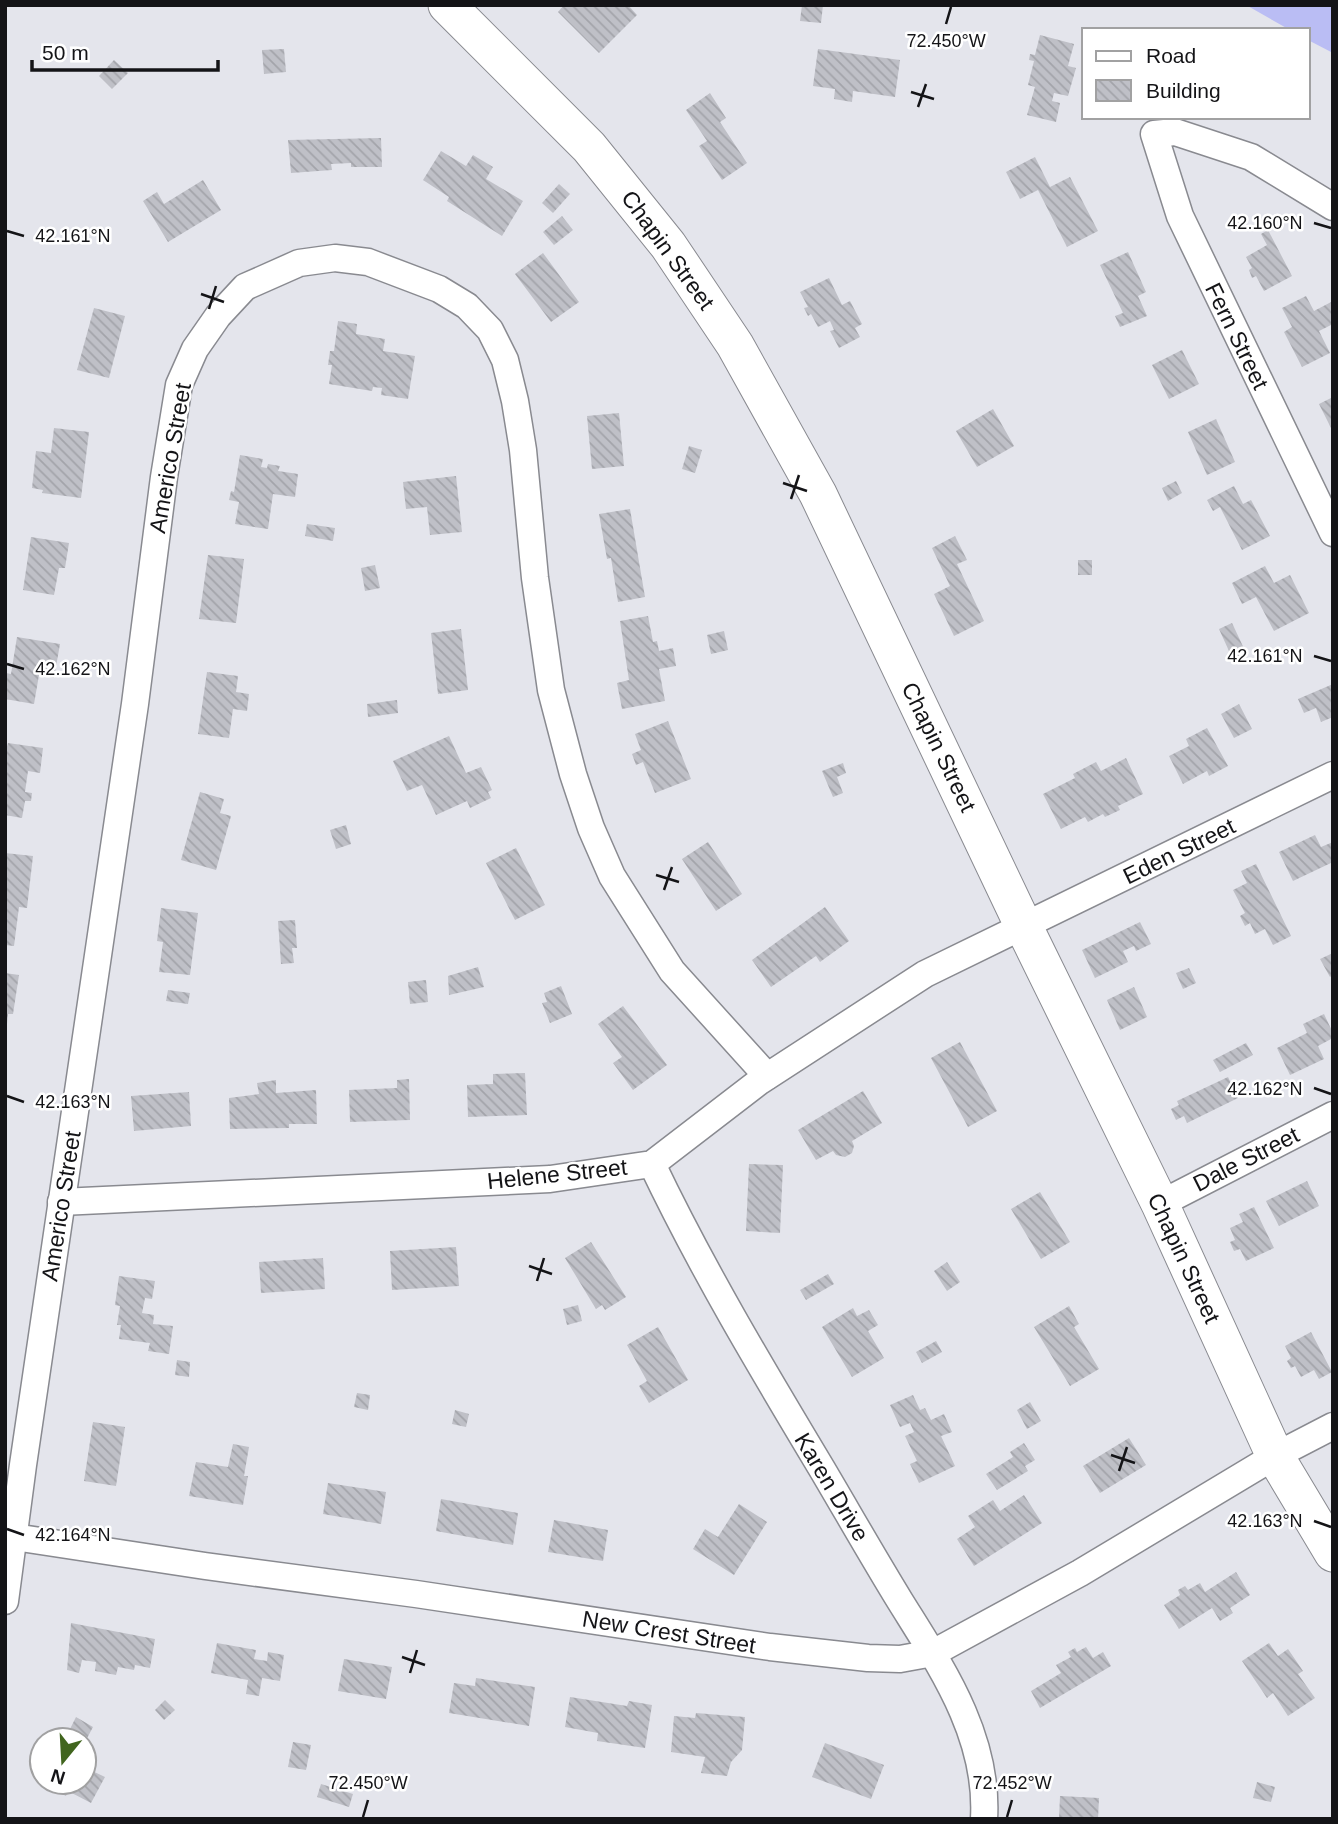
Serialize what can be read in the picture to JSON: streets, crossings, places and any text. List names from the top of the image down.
{
  "streets": {
    "main road": ["Chapin Street"],
    "street": [
      "Fern Street",
      "Americo Street",
      "Eden Street",
      "Dale Street",
      "Helene Street",
      "Karen Drive",
      "New Crest Street"
    ]
  },
  "crossings": [
    ["Chapin Street", "Eden Street"],
    ["Chapin Street", "Dale Street"],
    ["Chapin Street", "Helene Street"],
    ["Chapin Street", "New Crest Street"],
    ["Americo Street", "Helene Street"],
    ["Americo Street", "New Crest Street"],
    ["Eden Street", "Helene Street"],
    ["Helene Street", "Karen Drive"],
    ["Karen Drive", "New Crest Street"]
  ],
  "legend": ["Road", "Building"],
  "scale_bar": "50 m",
  "north": "bottom",
  "coordinates": [
    "72.450°W",
    "42.160°N",
    "42.161°N",
    "42.162°N",
    "42.163°N",
    "42.164°N",
    "72.452°W"
  ]
}
